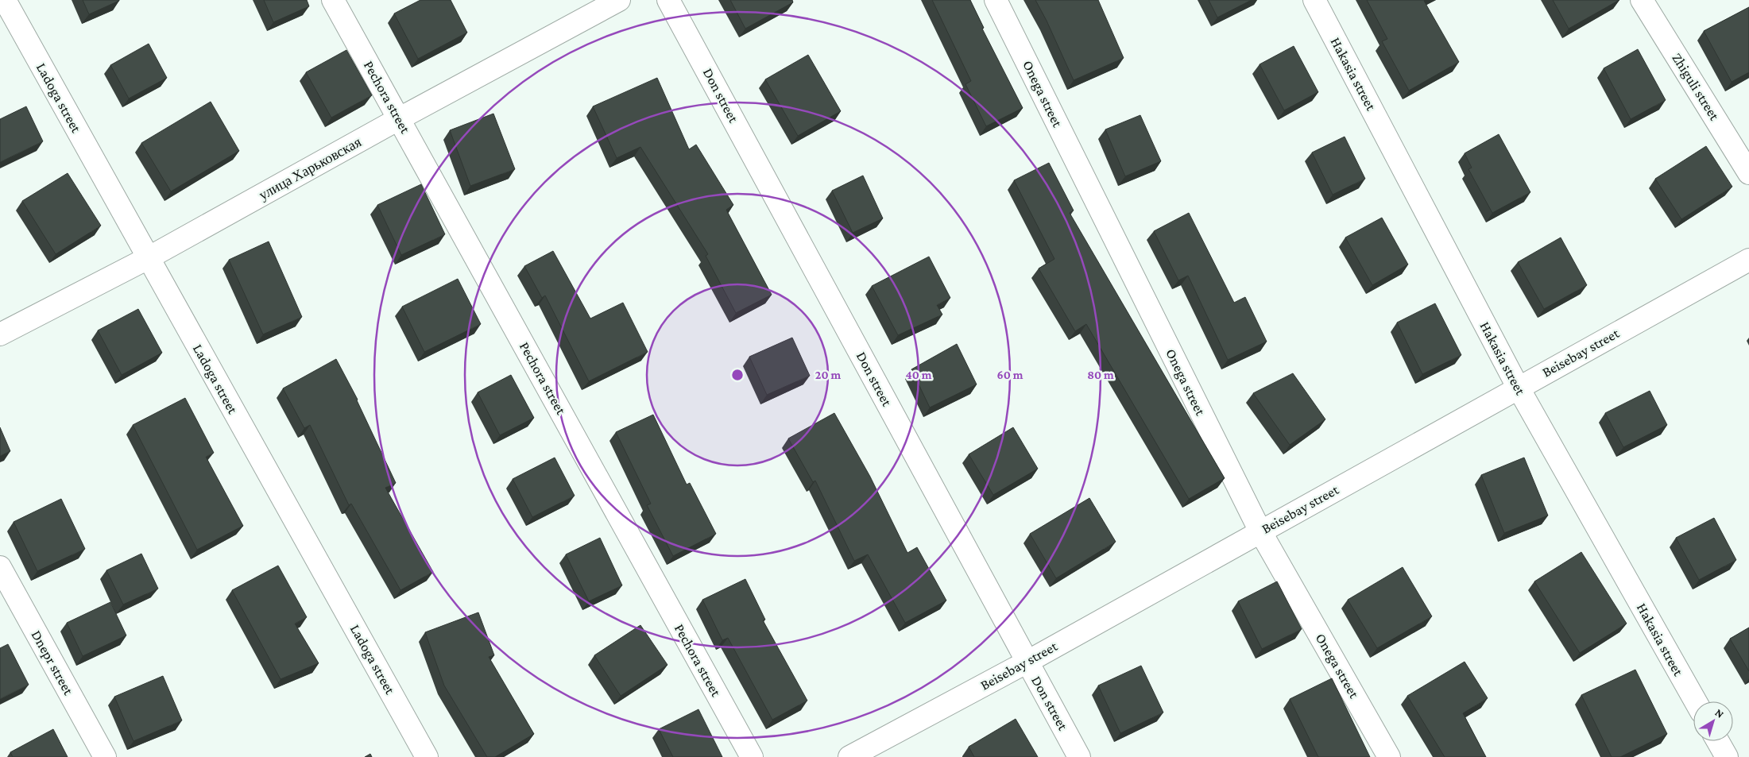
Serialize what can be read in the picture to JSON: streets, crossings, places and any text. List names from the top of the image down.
{
  "streets": {
    "street": [
      "Hakasia street",
      "Zhiguli street",
      "Onega street",
      "Don street",
      "Pechora street",
      "Ladoga street",
      "улица Харьковская",
      "Beisebay street",
      "Dnepr street"
    ]
  },
  "crossings": [
    ["Hakasia street", "Beisebay street"],
    ["Onega street", "Beisebay street"],
    ["Don street", "Beisebay street"],
    ["Pechora street", "улица Харьковская"],
    ["Ladoga street", "улица Харьковская"]
  ],
  "north": "top right",
  "rings": [
    "20 m",
    "40 m",
    "60 m",
    "80 m"
  ]
}
